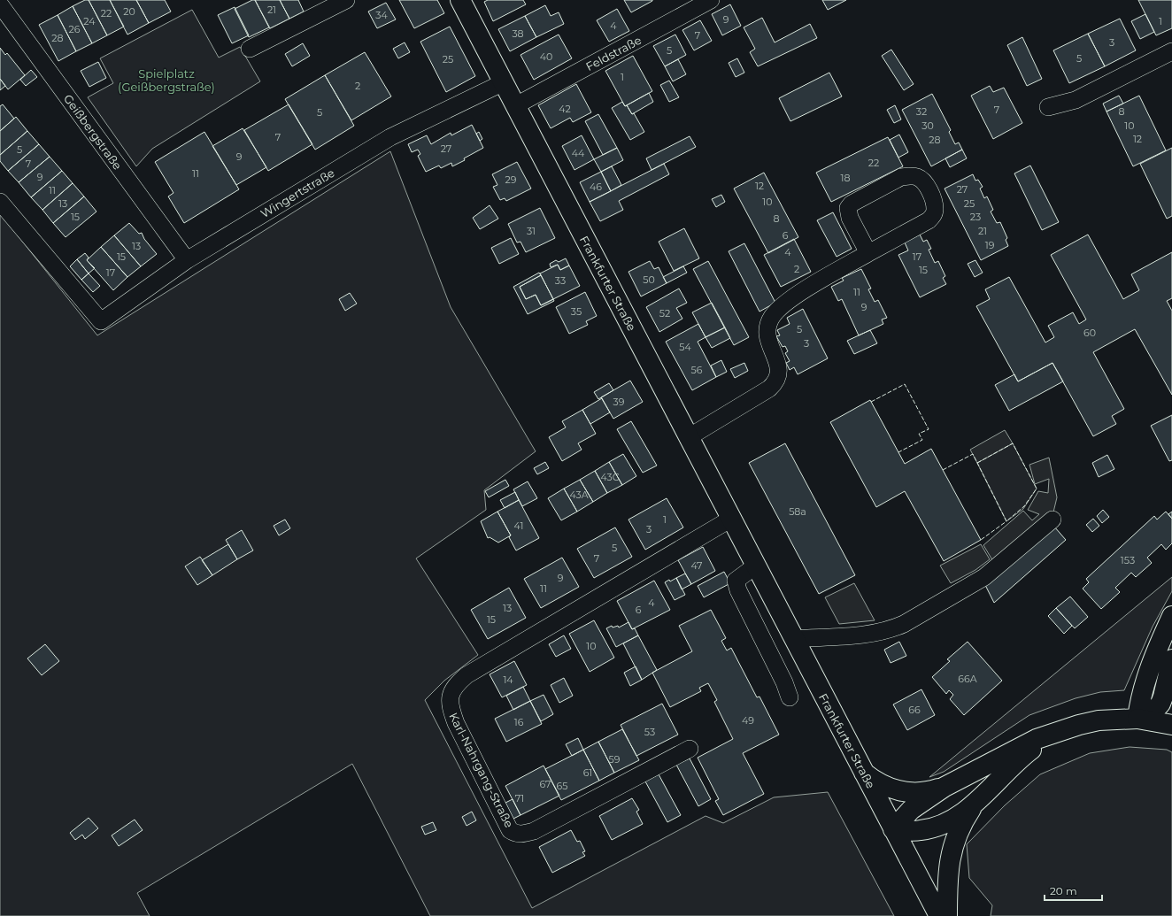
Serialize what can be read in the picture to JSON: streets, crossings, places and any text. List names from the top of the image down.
{
  "streets": {
    "main road": ["Frankfurter Straße"],
    "street": [
      "Feldstraße",
      "Geißbergstraße",
      "Wingertstraße",
      "Karl-Nahrgang-Straße"
    ]
  },
  "crossings": [
    ["Feldstraße", "Frankfurter Straße"],
    ["Geißbergstraße", "Wingertstraße"],
    ["Wingertstraße", "Frankfurter Straße"],
    ["Frankfurter Straße", "Karl-Nahrgang-Straße"]
  ],
  "parks": ["Spielplatz (Geißbergstraße)"],
  "house_numbers": [
    "21",
    "20",
    "22",
    "34",
    "9",
    "24",
    "1",
    "4",
    "26",
    "38",
    "7",
    "28",
    "3",
    "5",
    "40",
    "5",
    "25",
    "1",
    "2",
    "42",
    "7",
    "32",
    "8",
    "5",
    "30",
    "10",
    "7",
    "12",
    "28",
    "27",
    "5",
    "44",
    "9",
    "22",
    "7",
    "11",
    "9",
    "18",
    "29",
    "12",
    "46",
    "27",
    "11",
    "10",
    "13",
    "25",
    "15",
    "23",
    "8",
    "31",
    "21",
    "6",
    "19",
    "13",
    "4",
    "15",
    "17",
    "2",
    "15",
    "17",
    "50",
    "33",
    "11",
    "9",
    "35",
    "52",
    "5",
    "60",
    "3",
    "54",
    "56",
    "39",
    "43C",
    "43A",
    "58a",
    "1",
    "41",
    "3",
    "5",
    "7",
    "153",
    "47",
    "9",
    "11",
    "4",
    "13",
    "6",
    "15",
    "10",
    "66A",
    "14",
    "66",
    "49",
    "16",
    "53",
    "59",
    "61",
    "67",
    "65",
    "71"
  ],
  "scale_bar": "20 m"
}
